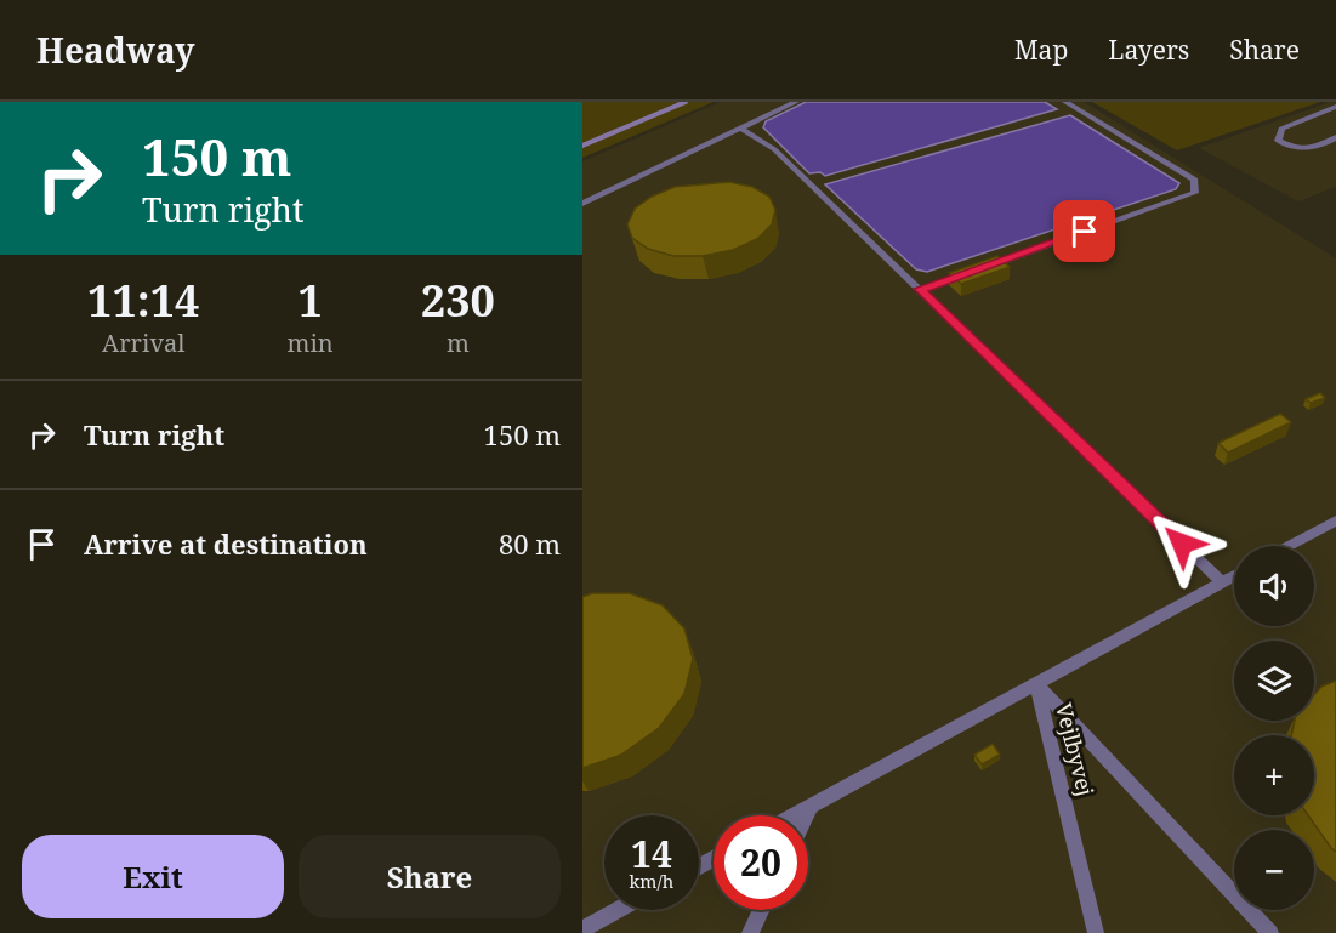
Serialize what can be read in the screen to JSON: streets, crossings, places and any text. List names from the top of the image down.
{
  "streets": {
    "lane": ["Vejlbyvej"]
  },
  "page": {
    "header": "Headway",
    "nav": ["Map", "Layers", "Share"],
    "turn": ["150 m", "Turn right"],
    "eta": [
      "11:14",
      "Arrival",
      "1",
      "min",
      "230",
      "m"
    ],
    "list": [
      {
        "name": "Turn right",
        "value": "150 m"
      },
      {
        "name": "Arrive at destination",
        "value": "80 m"
      }
    ],
    "map_buttons": ["+", "−"],
    "speed": "14 km/h",
    "limit": "20",
    "buttons": ["Exit", "Share"]
  }
}
